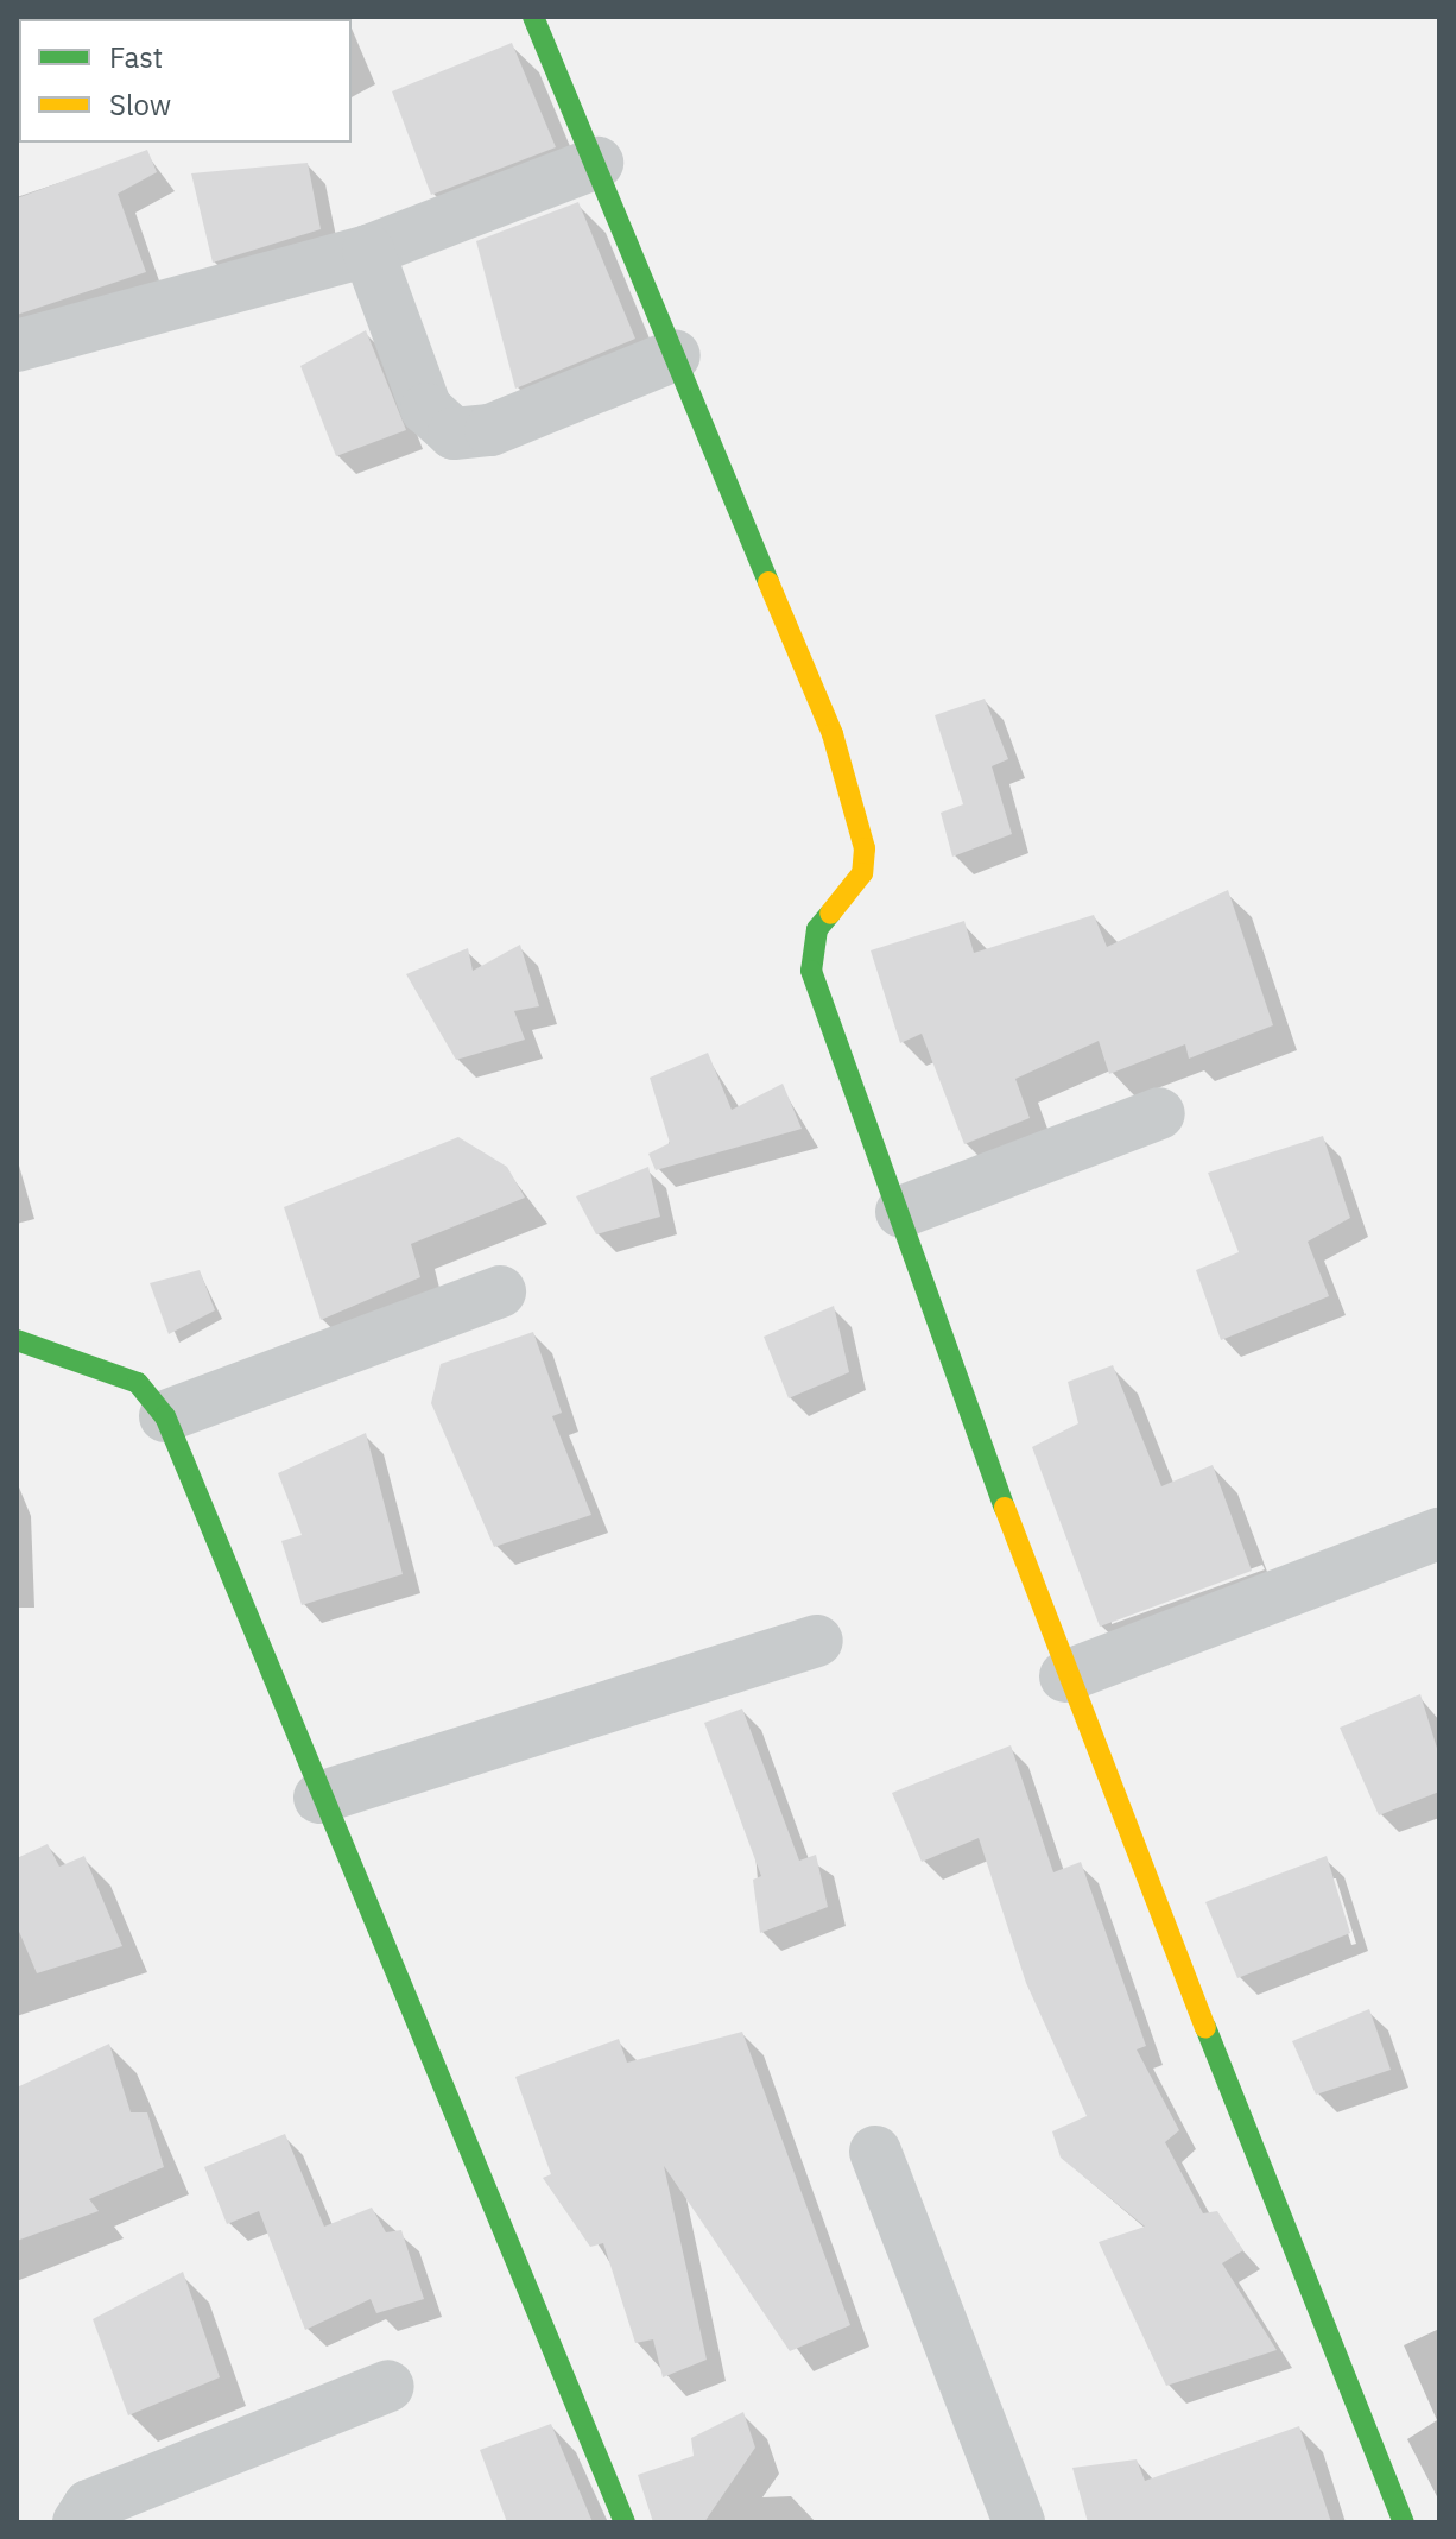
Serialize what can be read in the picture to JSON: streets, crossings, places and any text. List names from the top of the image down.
{
  "legend": ["Fast", "Slow"]
}
